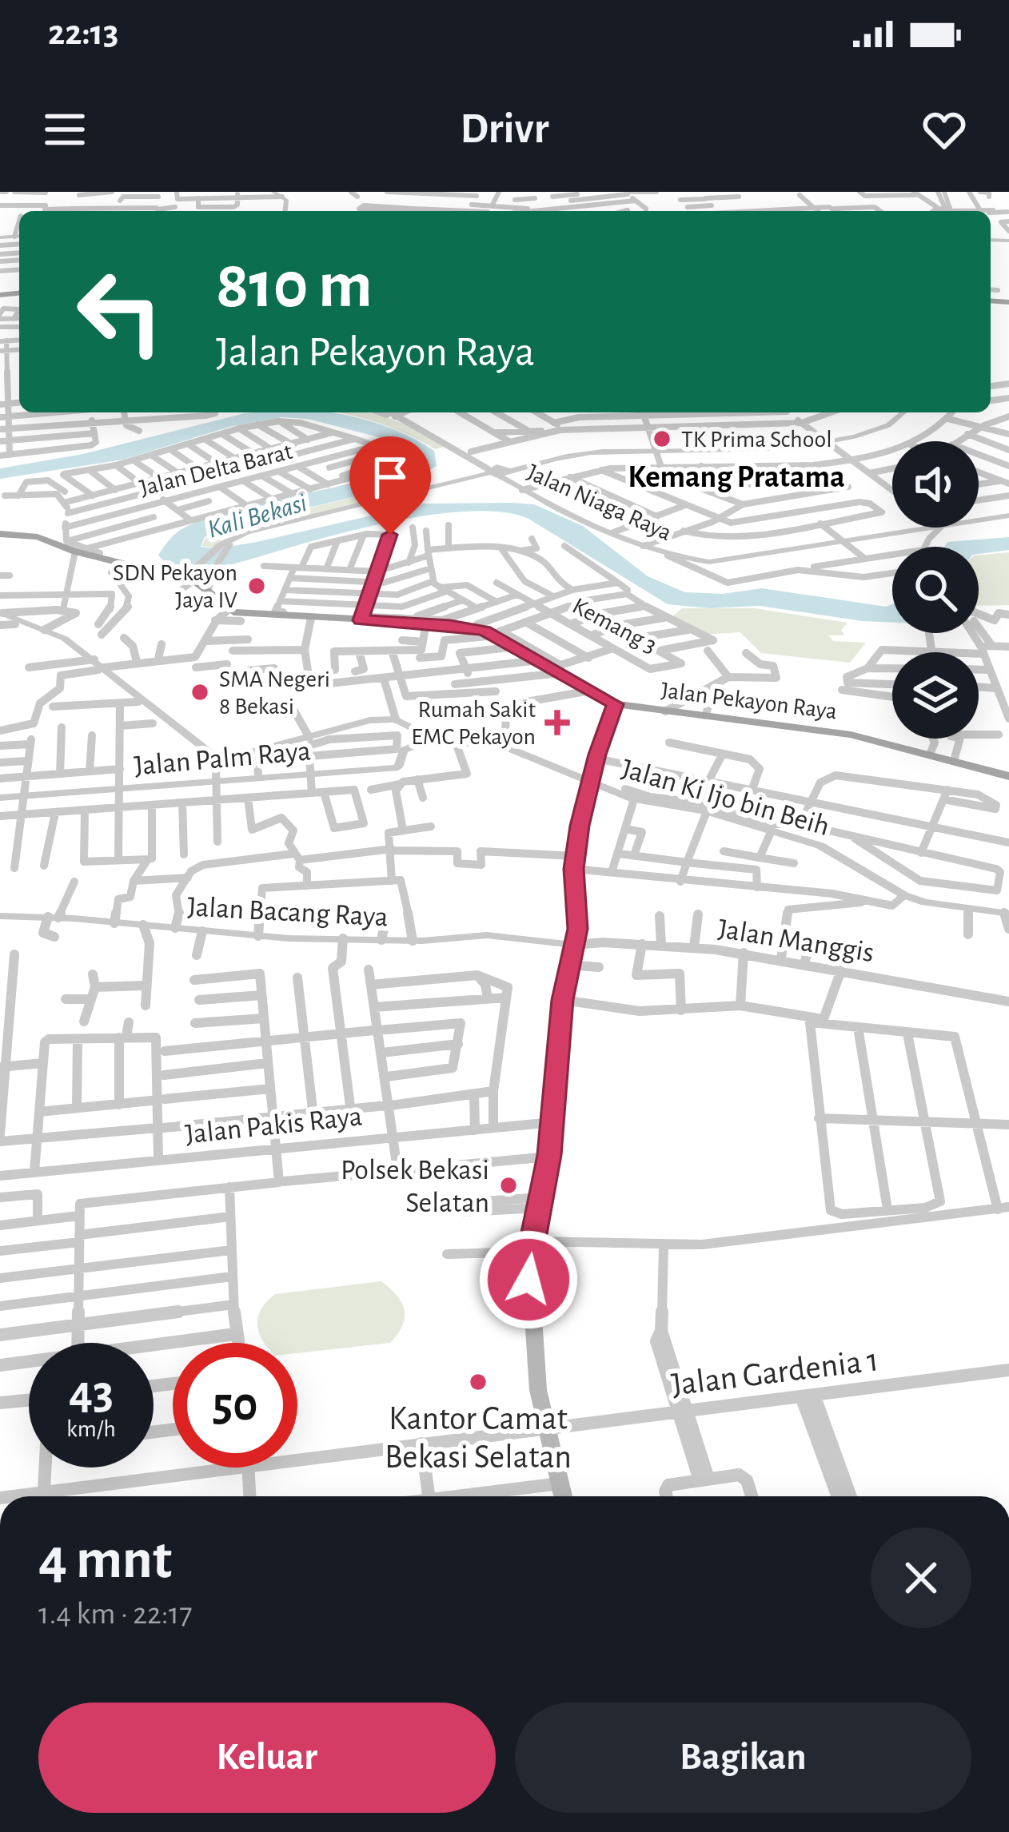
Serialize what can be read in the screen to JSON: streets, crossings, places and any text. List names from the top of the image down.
{
  "streets": {
    "main road": ["Jalan Pekayon Raya"],
    "street": [
      "Jalan Delta Barat",
      "Jalan Niaga Raya",
      "Kemang 3",
      "Jalan Palm Raya",
      "Jalan Ki Ijo bin Beih",
      "Jalan Bacang Raya",
      "Jalan Manggis",
      "Jalan Pakis Raya",
      "Jalan Gardenia 1"
    ]
  },
  "crossings": [
    ["Jalan Palm Raya", "Jalan Ki Ijo bin Beih"],
    ["Jalan Bacang Raya", "Jalan Manggis"]
  ],
  "districts": ["Kemang Pratama"],
  "water": ["Kali Bekasi"],
  "places": {
    "other": [
      "TK Prima School",
      "SDN Pekayon Jaya IV",
      "SMA Negeri 8 Bekasi",
      "Polsek Bekasi Selatan",
      "Kantor Camat Bekasi Selatan"
    ],
    "health": ["Rumah Sakit EMC Pekayon"]
  },
  "page": {
    "status": "22:13",
    "header": "Drivr",
    "turn": ["810 m", "Jalan Pekayon Raya"],
    "speed": "43 km/h",
    "limit": "50",
    "heading": ["4 mnt", "1.4 km · 22:17"],
    "buttons": ["Keluar", "Bagikan"]
  }
}
